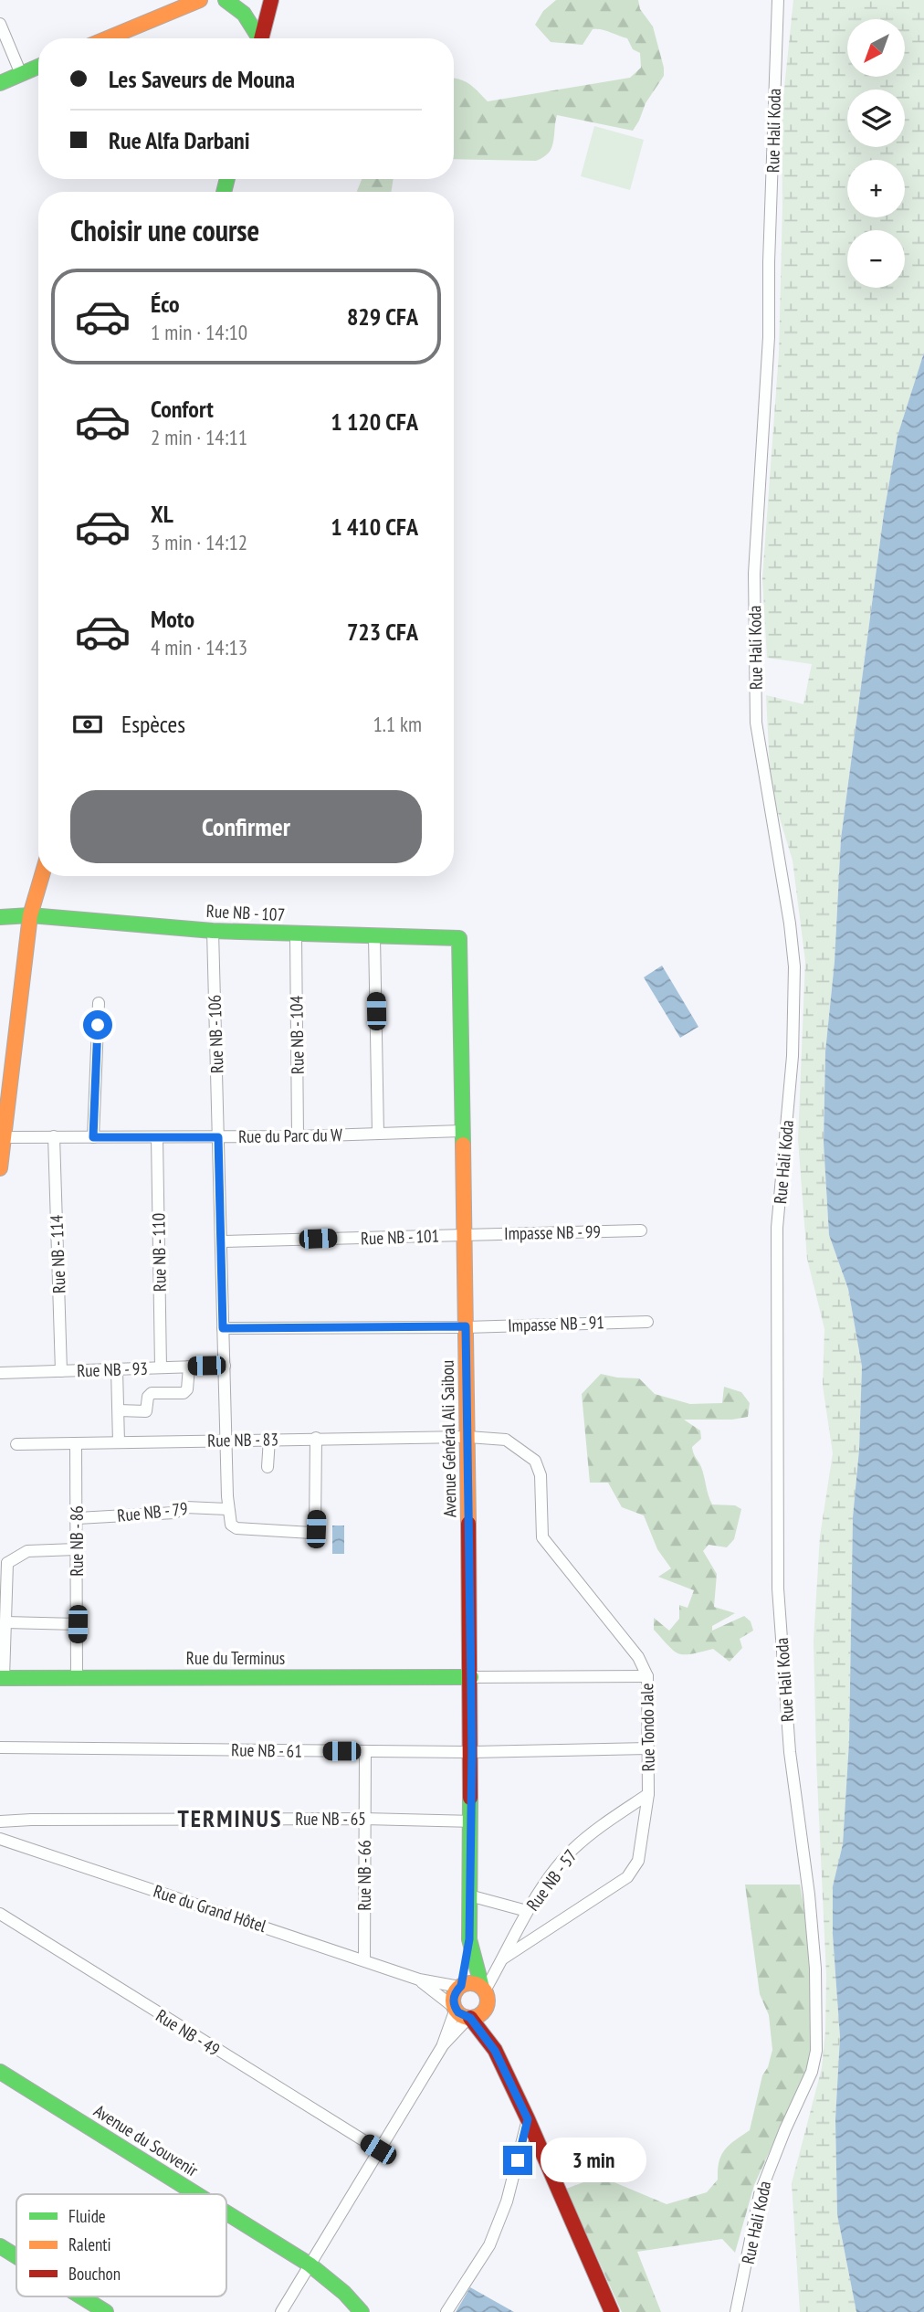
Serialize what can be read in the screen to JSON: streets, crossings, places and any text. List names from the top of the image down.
{
  "streets": {
    "street": [
      "Rue Hali Koda",
      "Rue NB - 107",
      "Rue NB - 106",
      "Rue NB - 104",
      "Rue du Parc du W",
      "Impasse NB - 99",
      "Rue NB - 101",
      "Rue NB - 110",
      "Rue NB - 114",
      "Impasse NB - 91",
      "Rue NB - 93",
      "Avenue Général Ali Saibou",
      "Rue NB - 83",
      "Rue NB - 79",
      "Rue NB - 86",
      "Rue du Terminus",
      "Rue Tondo Jale",
      "Rue NB - 61",
      "Rue NB - 65",
      "Rue NB - 66",
      "Rue NB - 57",
      "Rue du Grand Hôtel",
      "Rue NB - 49",
      "Avenue du Souvenir"
    ]
  },
  "crossings": [
    ["Rue NB - 107", "Rue NB - 106"],
    ["Rue NB - 107", "Rue NB - 104"],
    ["Rue NB - 107", "Avenue Général Ali Saibou"],
    ["Rue NB - 106", "Rue du Parc du W"],
    ["Rue NB - 106", "Rue NB - 101"],
    ["Rue NB - 106", "Impasse NB - 91"],
    ["Rue NB - 106", "Rue NB - 93"],
    ["Rue NB - 106", "Rue NB - 83"],
    ["Rue NB - 106", "Rue NB - 79"],
    ["Rue NB - 104", "Rue du Parc du W"],
    ["Rue du Parc du W", "Rue NB - 110"],
    ["Rue du Parc du W", "Rue NB - 114"],
    ["Rue du Parc du W", "Avenue Général Ali Saibou"],
    ["Impasse NB - 99", "Rue NB - 101"],
    ["Impasse NB - 99", "Avenue Général Ali Saibou"],
    ["Rue NB - 101", "Avenue Général Ali Saibou"],
    ["Rue NB - 110", "Rue NB - 93"],
    ["Rue NB - 114", "Rue NB - 93"],
    ["Impasse NB - 91", "Avenue Général Ali Saibou"],
    ["Avenue Général Ali Saibou", "Rue NB - 83"],
    ["Avenue Général Ali Saibou", "Rue du Terminus"],
    ["Avenue Général Ali Saibou", "Rue Tondo Jale"],
    ["Avenue Général Ali Saibou", "Rue NB - 61"],
    ["Avenue Général Ali Saibou", "Rue NB - 65"],
    ["Avenue Général Ali Saibou", "Rue du Grand Hôtel"],
    ["Rue NB - 83", "Rue NB - 86"],
    ["Rue NB - 83", "Rue Tondo Jale"],
    ["Rue NB - 79", "Rue NB - 86"],
    ["Rue NB - 86", "Rue du Terminus"],
    ["Rue Tondo Jale", "Rue NB - 61"],
    ["Rue Tondo Jale", "Rue NB - 57"],
    ["Rue Tondo Jale", "Rue du Grand Hôtel"],
    ["Rue NB - 61", "Rue NB - 66"],
    ["Rue NB - 65", "Rue NB - 66"],
    ["Rue NB - 66", "Rue du Grand Hôtel"]
  ],
  "districts": ["TERMINUS"],
  "legend": ["Fluide", "Ralenti", "Bouchon"],
  "north": "bottom left",
  "page": {
    "map_buttons": ["+", "−"],
    "banner": ["Les Saveurs de Mouna", "Rue Alfa Darbani"],
    "heading": "Choisir une course",
    "list": [
      {
        "name": "Éco",
        "note": "1 min · 14:10",
        "value": "829 CFA"
      },
      {
        "name": "Confort",
        "note": "2 min · 14:11",
        "value": "1 120 CFA"
      },
      {
        "name": "XL",
        "note": "3 min · 14:12",
        "value": "1 410 CFA"
      },
      {
        "name": "Moto",
        "note": "4 min · 14:13",
        "value": "723 CFA"
      }
    ],
    "pay": ["Espèces", "1.1 km"],
    "buttons": "Confirmer",
    "bubble": "3 min"
  }
}
